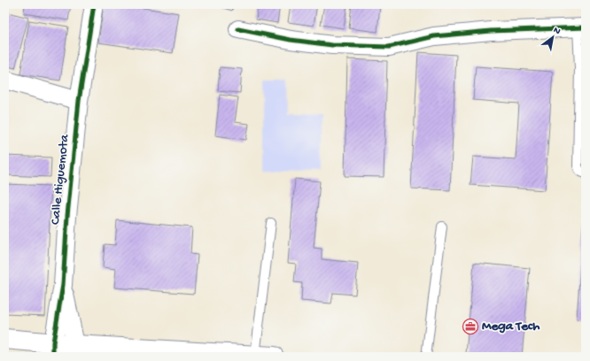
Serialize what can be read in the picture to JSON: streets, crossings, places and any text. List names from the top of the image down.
{
  "streets": {
    "street": ["Calle Higuemota"]
  },
  "places": {
    "office": ["Mega Tech"]
  },
  "north": "top right"
}
